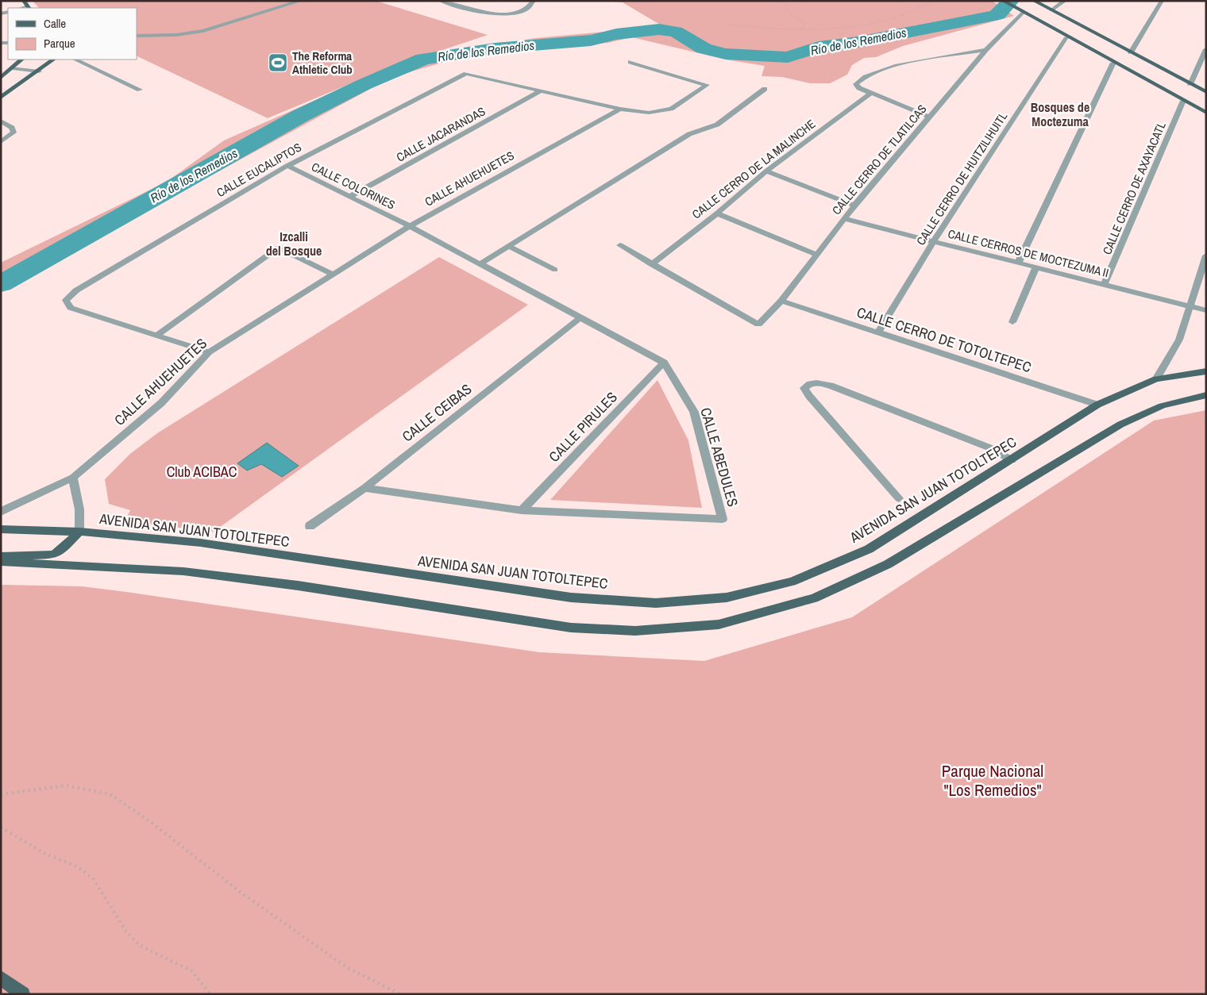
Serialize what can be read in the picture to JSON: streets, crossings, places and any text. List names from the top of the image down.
{
  "streets": {
    "main road": ["AVENIDA SAN JUAN TOTOLTEPEC"],
    "street": [
      "CALLE JACARANDAS",
      "CALLE CERRO DE TLATILCAS",
      "CALLE CERRO DE LA MALINCHE",
      "CALLE EUCALIPTOS",
      "CALLE AHUEHUETES",
      "CALLE CERRO DE HUITZILIHUITL",
      "CALLE COLORINES",
      "CALLE CERRO DE AXAYACATL",
      "CALLE CERROS DE MOCTEZUMA II",
      "CALLE CERRO DE TOTOLTEPEC",
      "CALLE CEIBAS",
      "CALLE PIRULES",
      "CALLE ABEDULES"
    ]
  },
  "crossings": [
    ["CALLE JACARANDAS", "CALLE EUCALIPTOS"],
    ["CALLE JACARANDAS", "CALLE COLORINES"],
    ["CALLE CERRO DE TLATILCAS", "CALLE CERRO DE LA MALINCHE"],
    ["CALLE CERRO DE TLATILCAS", "CALLE CERROS DE MOCTEZUMA II"],
    ["CALLE CERRO DE TLATILCAS", "CALLE CERRO DE TOTOLTEPEC"],
    ["CALLE EUCALIPTOS", "CALLE AHUEHUETES"],
    ["CALLE EUCALIPTOS", "CALLE COLORINES"],
    ["CALLE AHUEHUETES", "CALLE COLORINES"],
    ["CALLE CERRO DE HUITZILIHUITL", "CALLE CERROS DE MOCTEZUMA II"],
    ["CALLE CERRO DE HUITZILIHUITL", "CALLE CERRO DE TOTOLTEPEC"],
    ["CALLE CERRO DE AXAYACATL", "CALLE CERROS DE MOCTEZUMA II"],
    ["CALLE CERRO DE TOTOLTEPEC", "AVENIDA SAN JUAN TOTOLTEPEC"],
    ["CALLE CEIBAS", "CALLE ABEDULES"],
    ["CALLE PIRULES", "CALLE ABEDULES"]
  ],
  "districts": ["Bosques de Moctezuma", "Izcalli del Bosque"],
  "water": ["Río de los Remedios"],
  "parks": ["Club ACIBAC", "Parque Nacional \"Los Remedios\""],
  "places": {
    "sports": ["The Reforma Athletic Club"]
  },
  "legend": ["Calle", "Parque"]
}
